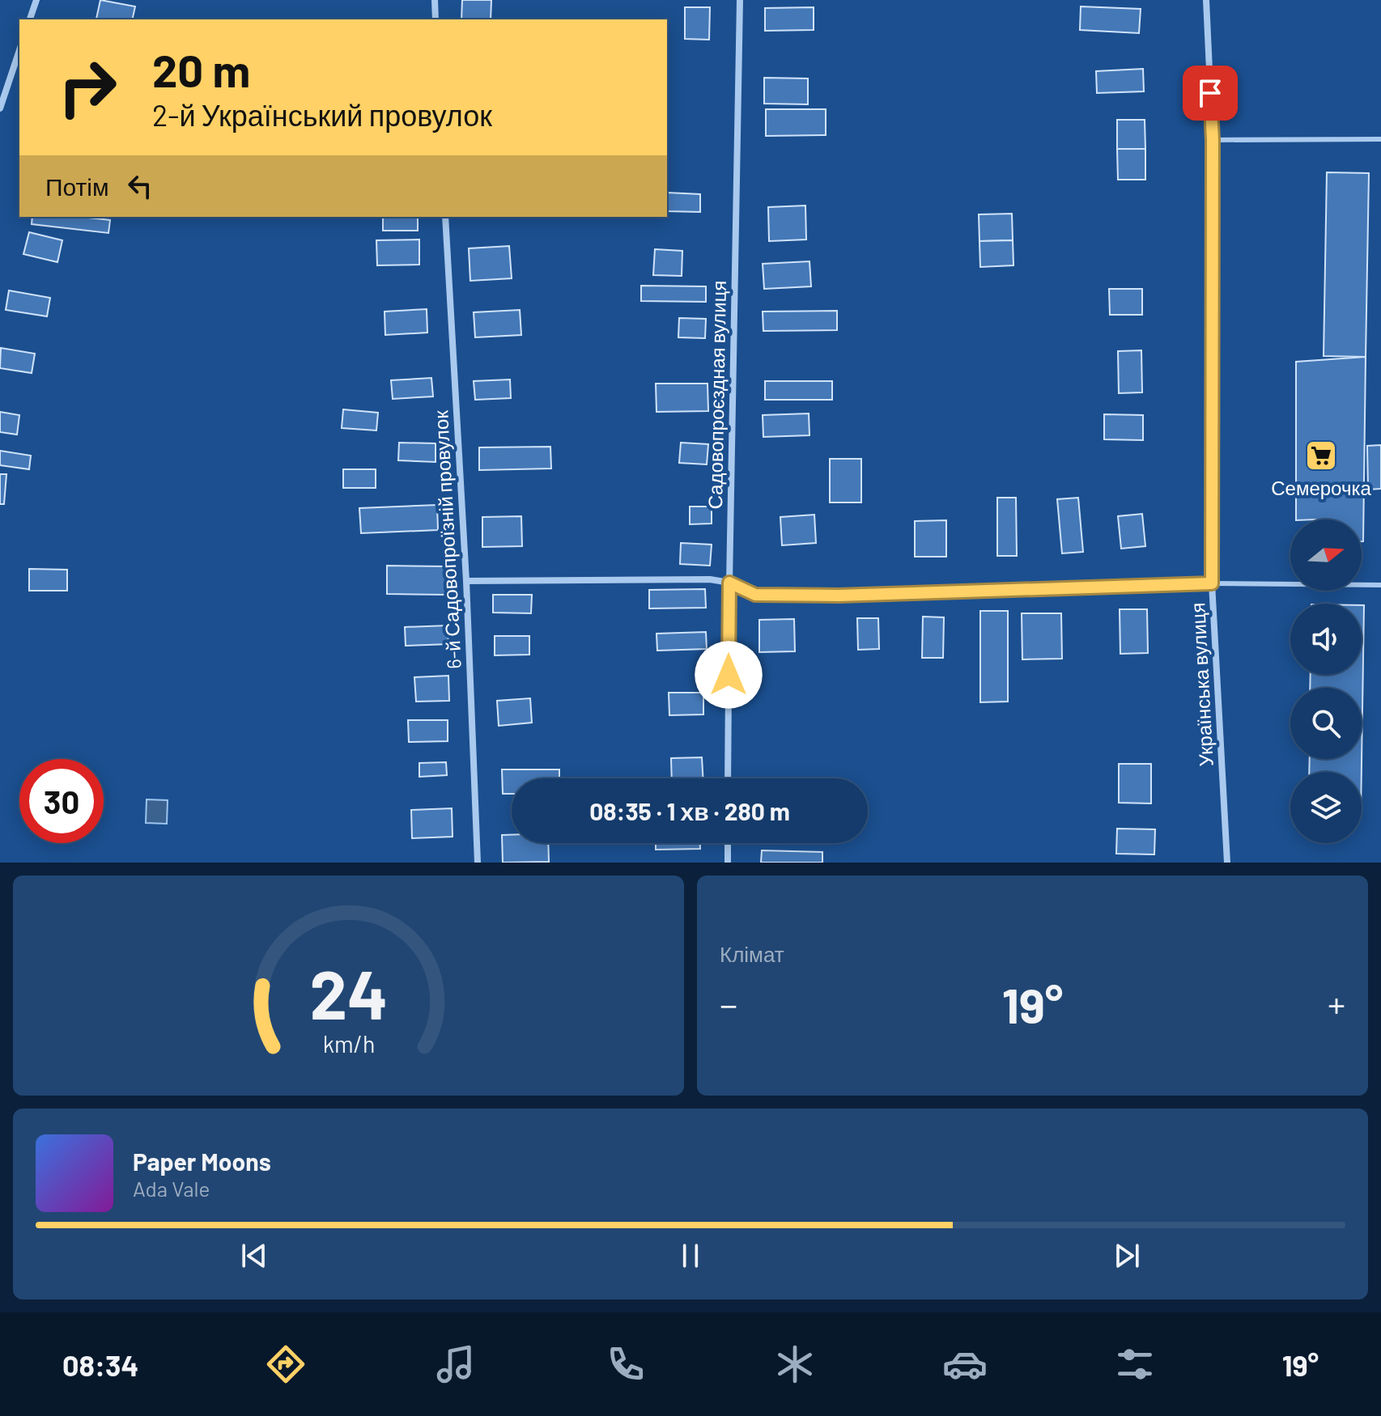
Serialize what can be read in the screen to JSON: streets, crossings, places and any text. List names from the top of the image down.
{
  "streets": {
    "street": ["Садовопроєздная вулиця", "6-й Садовопроїзній провулок", "Українська вулиця"]
  },
  "places": {
    "supermarket": ["Семерочка"]
  },
  "north": "right",
  "page": {
    "turn": ["20 m", "2-й Український провулок"],
    "then": "Потім",
    "limit": "30",
    "trip": "08:35 · 1 хв · 280 m",
    "tile": "Клімат",
    "heat": ["−", "19°", "+"],
    "song": ["Paper Moons", "Ada Vale"],
    "tabs": ["08:34", "19°"],
    "gauge": ["24", "km/h"]
  }
}
